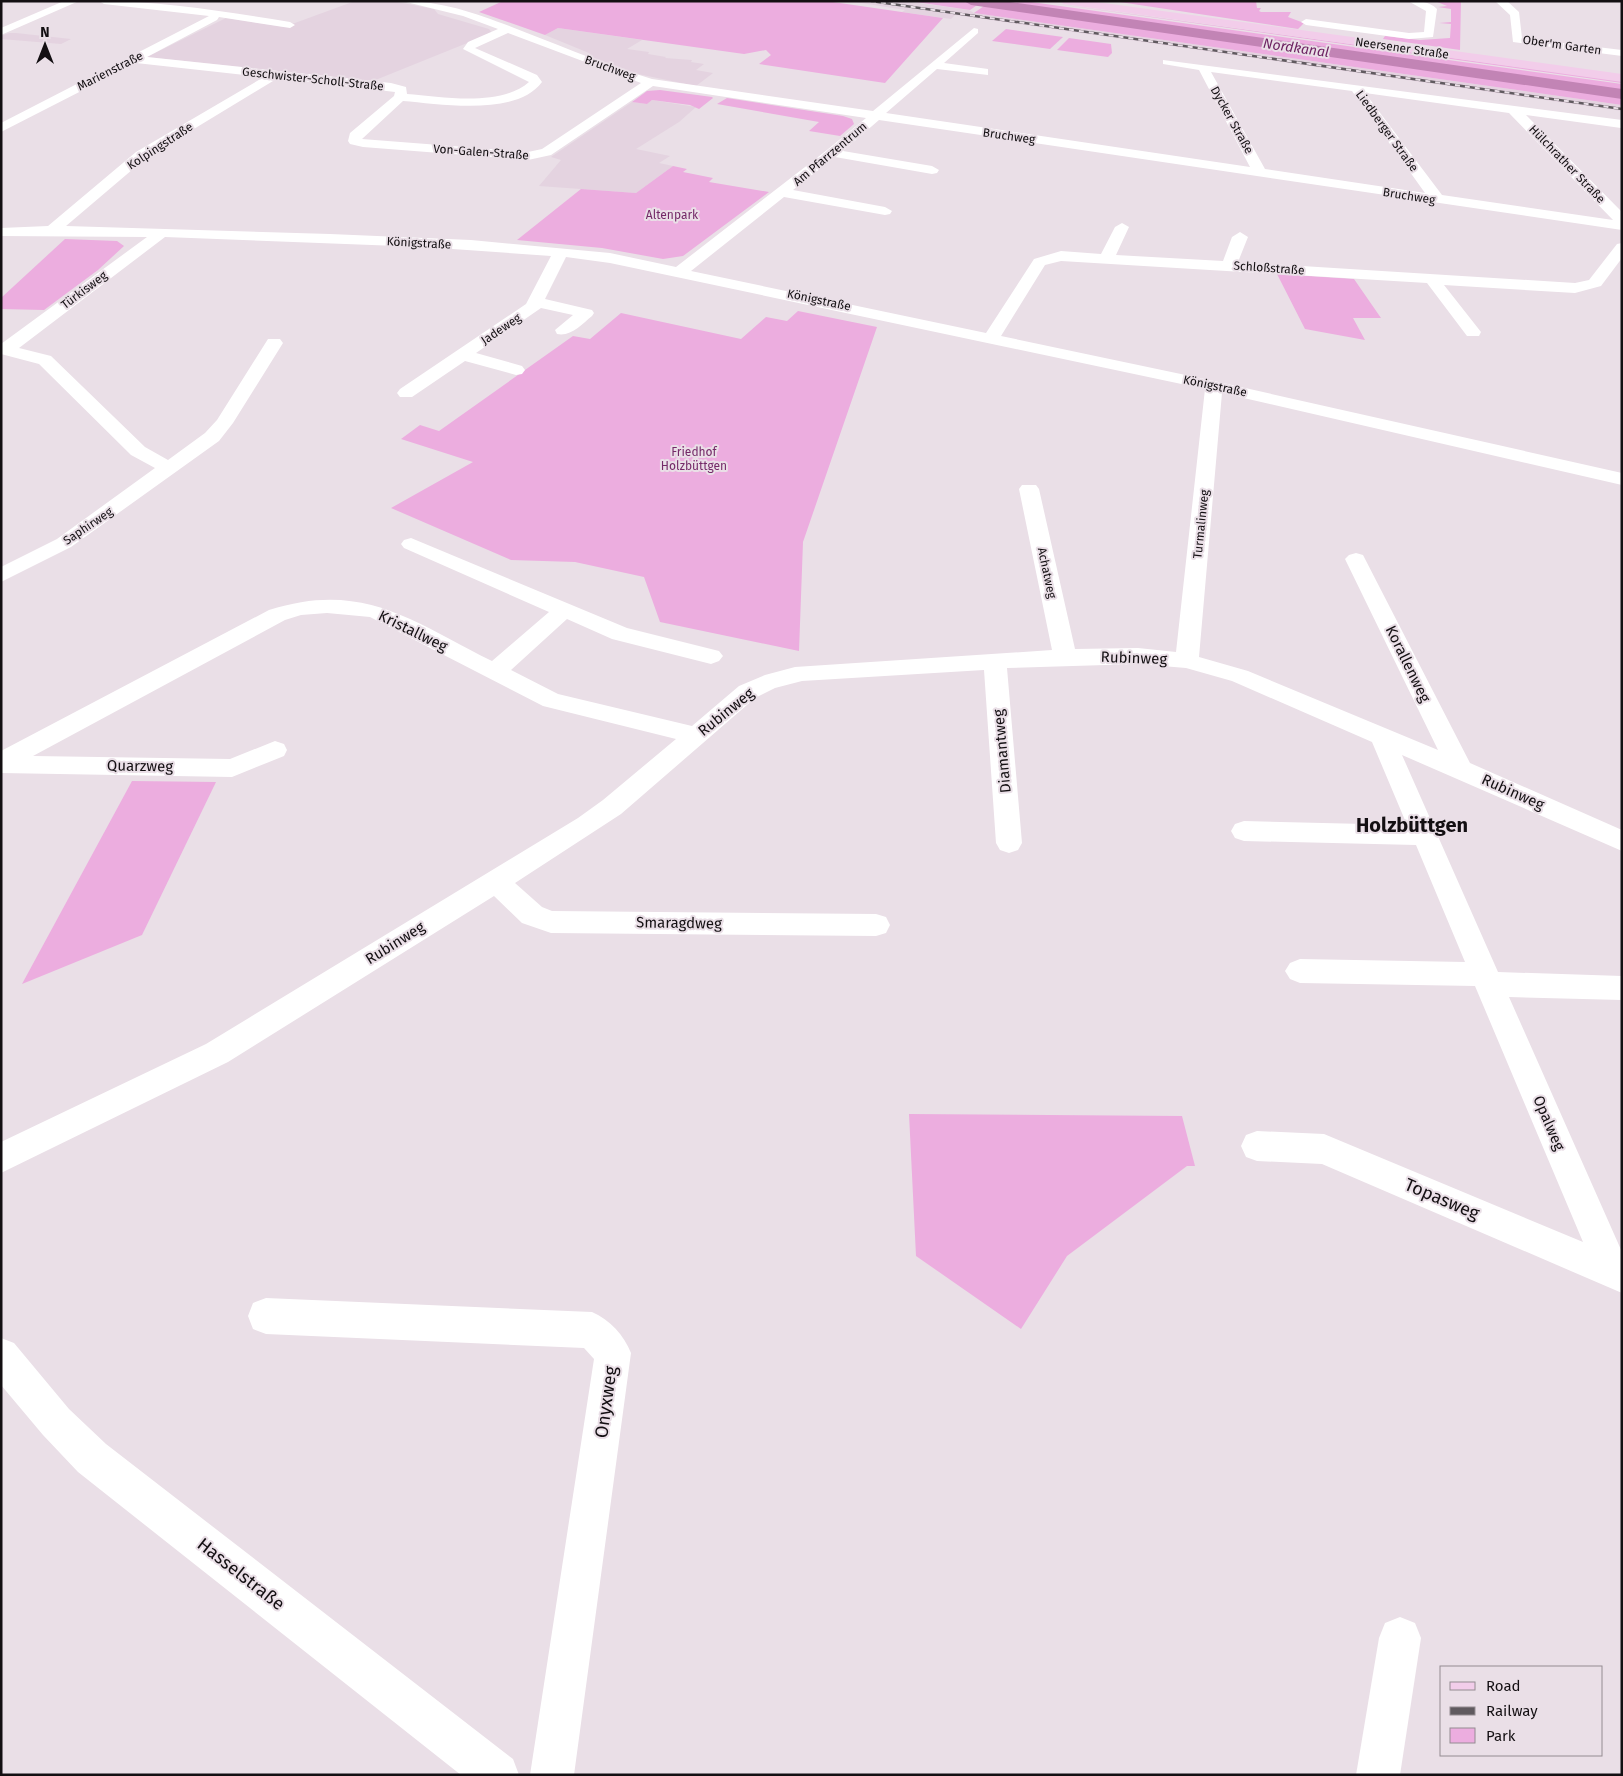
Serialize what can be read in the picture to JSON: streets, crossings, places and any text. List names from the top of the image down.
{
  "streets": {
    "main road": ["Neersener Straße"],
    "street": [
      "Ober'm Garten",
      "Bruchweg",
      "Marienstraße",
      "Geschwister-Scholl-Straße",
      "Dycker Straße",
      "Liedberger Straße",
      "Kolpingstraße",
      "Von-Galen-Straße",
      "Am Pfarrzentrum",
      "Hülchrather Straße",
      "Königstraße",
      "Schloßstraße",
      "Türkisweg",
      "Jadeweg",
      "Turmalinweg",
      "Saphirweg",
      "Achatweg",
      "Kristallweg",
      "Rubinweg",
      "Korallenweg",
      "Diamantweg",
      "Quarzweg",
      "Smaragdweg",
      "Opalweg",
      "Topasweg",
      "Onyxweg",
      "Hasselstraße"
    ]
  },
  "crossings": [
    ["Bruchweg", "Geschwister-Scholl-Straße"],
    ["Bruchweg", "Dycker Straße"],
    ["Bruchweg", "Liedberger Straße"],
    ["Bruchweg", "Von-Galen-Straße"],
    ["Bruchweg", "Am Pfarrzentrum"],
    ["Marienstraße", "Geschwister-Scholl-Straße"],
    ["Geschwister-Scholl-Straße", "Kolpingstraße"],
    ["Geschwister-Scholl-Straße", "Von-Galen-Straße"],
    ["Kolpingstraße", "Königstraße"],
    ["Am Pfarrzentrum", "Königstraße"],
    ["Königstraße", "Schloßstraße"],
    ["Königstraße", "Türkisweg"],
    ["Königstraße", "Jadeweg"],
    ["Königstraße", "Turmalinweg"],
    ["Türkisweg", "Saphirweg"],
    ["Turmalinweg", "Rubinweg"],
    ["Achatweg", "Rubinweg"],
    ["Kristallweg", "Rubinweg"],
    ["Kristallweg", "Quarzweg"],
    ["Rubinweg", "Korallenweg"],
    ["Rubinweg", "Diamantweg"],
    ["Rubinweg", "Smaragdweg"],
    ["Rubinweg", "Opalweg"],
    ["Opalweg", "Topasweg"]
  ],
  "districts": ["Holzbüttgen"],
  "water": ["Nordkanal"],
  "parks": ["Altenpark", "Friedhof Holzbüttgen"],
  "legend": ["Road", "Railway", "Park"],
  "north": "top"
}
